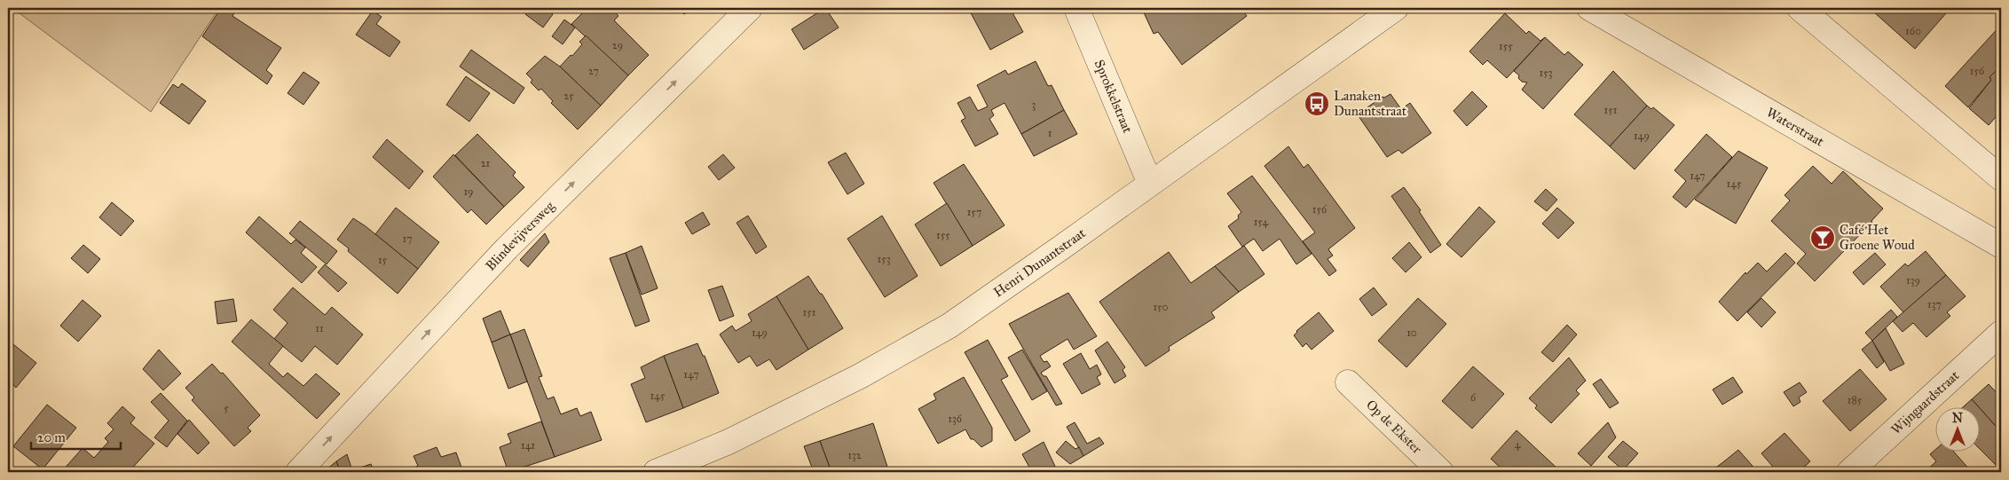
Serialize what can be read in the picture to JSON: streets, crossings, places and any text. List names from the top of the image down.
{
  "streets": {
    "street": [
      "Sprokkelstraat",
      "Waterstraat",
      "Blindevijversweg",
      "Henri Dunantstraat",
      "Wijngaardstraat",
      "Op de Ekster"
    ]
  },
  "crossings": [
    ["Sprokkelstraat", "Henri Dunantstraat"]
  ],
  "one_way": ["Blindevijversweg"],
  "places": {
    "bus stop": ["Lanaken Dunantstraat"],
    "bar": ["Café Het Groene Woud"]
  },
  "house_numbers": [
    "160",
    "29",
    "155",
    "27",
    "156",
    "153",
    "25",
    "3",
    "151",
    "1",
    "149",
    "21",
    "147",
    "145",
    "19",
    "156",
    "157",
    "154",
    "155",
    "17",
    "153",
    "15",
    "139",
    "137",
    "150",
    "151",
    "11",
    "149",
    "10",
    "147",
    "145",
    "6",
    "185",
    "5",
    "136",
    "4",
    "141",
    "132"
  ],
  "scale_bar": "20 m",
  "north": "top"
}
